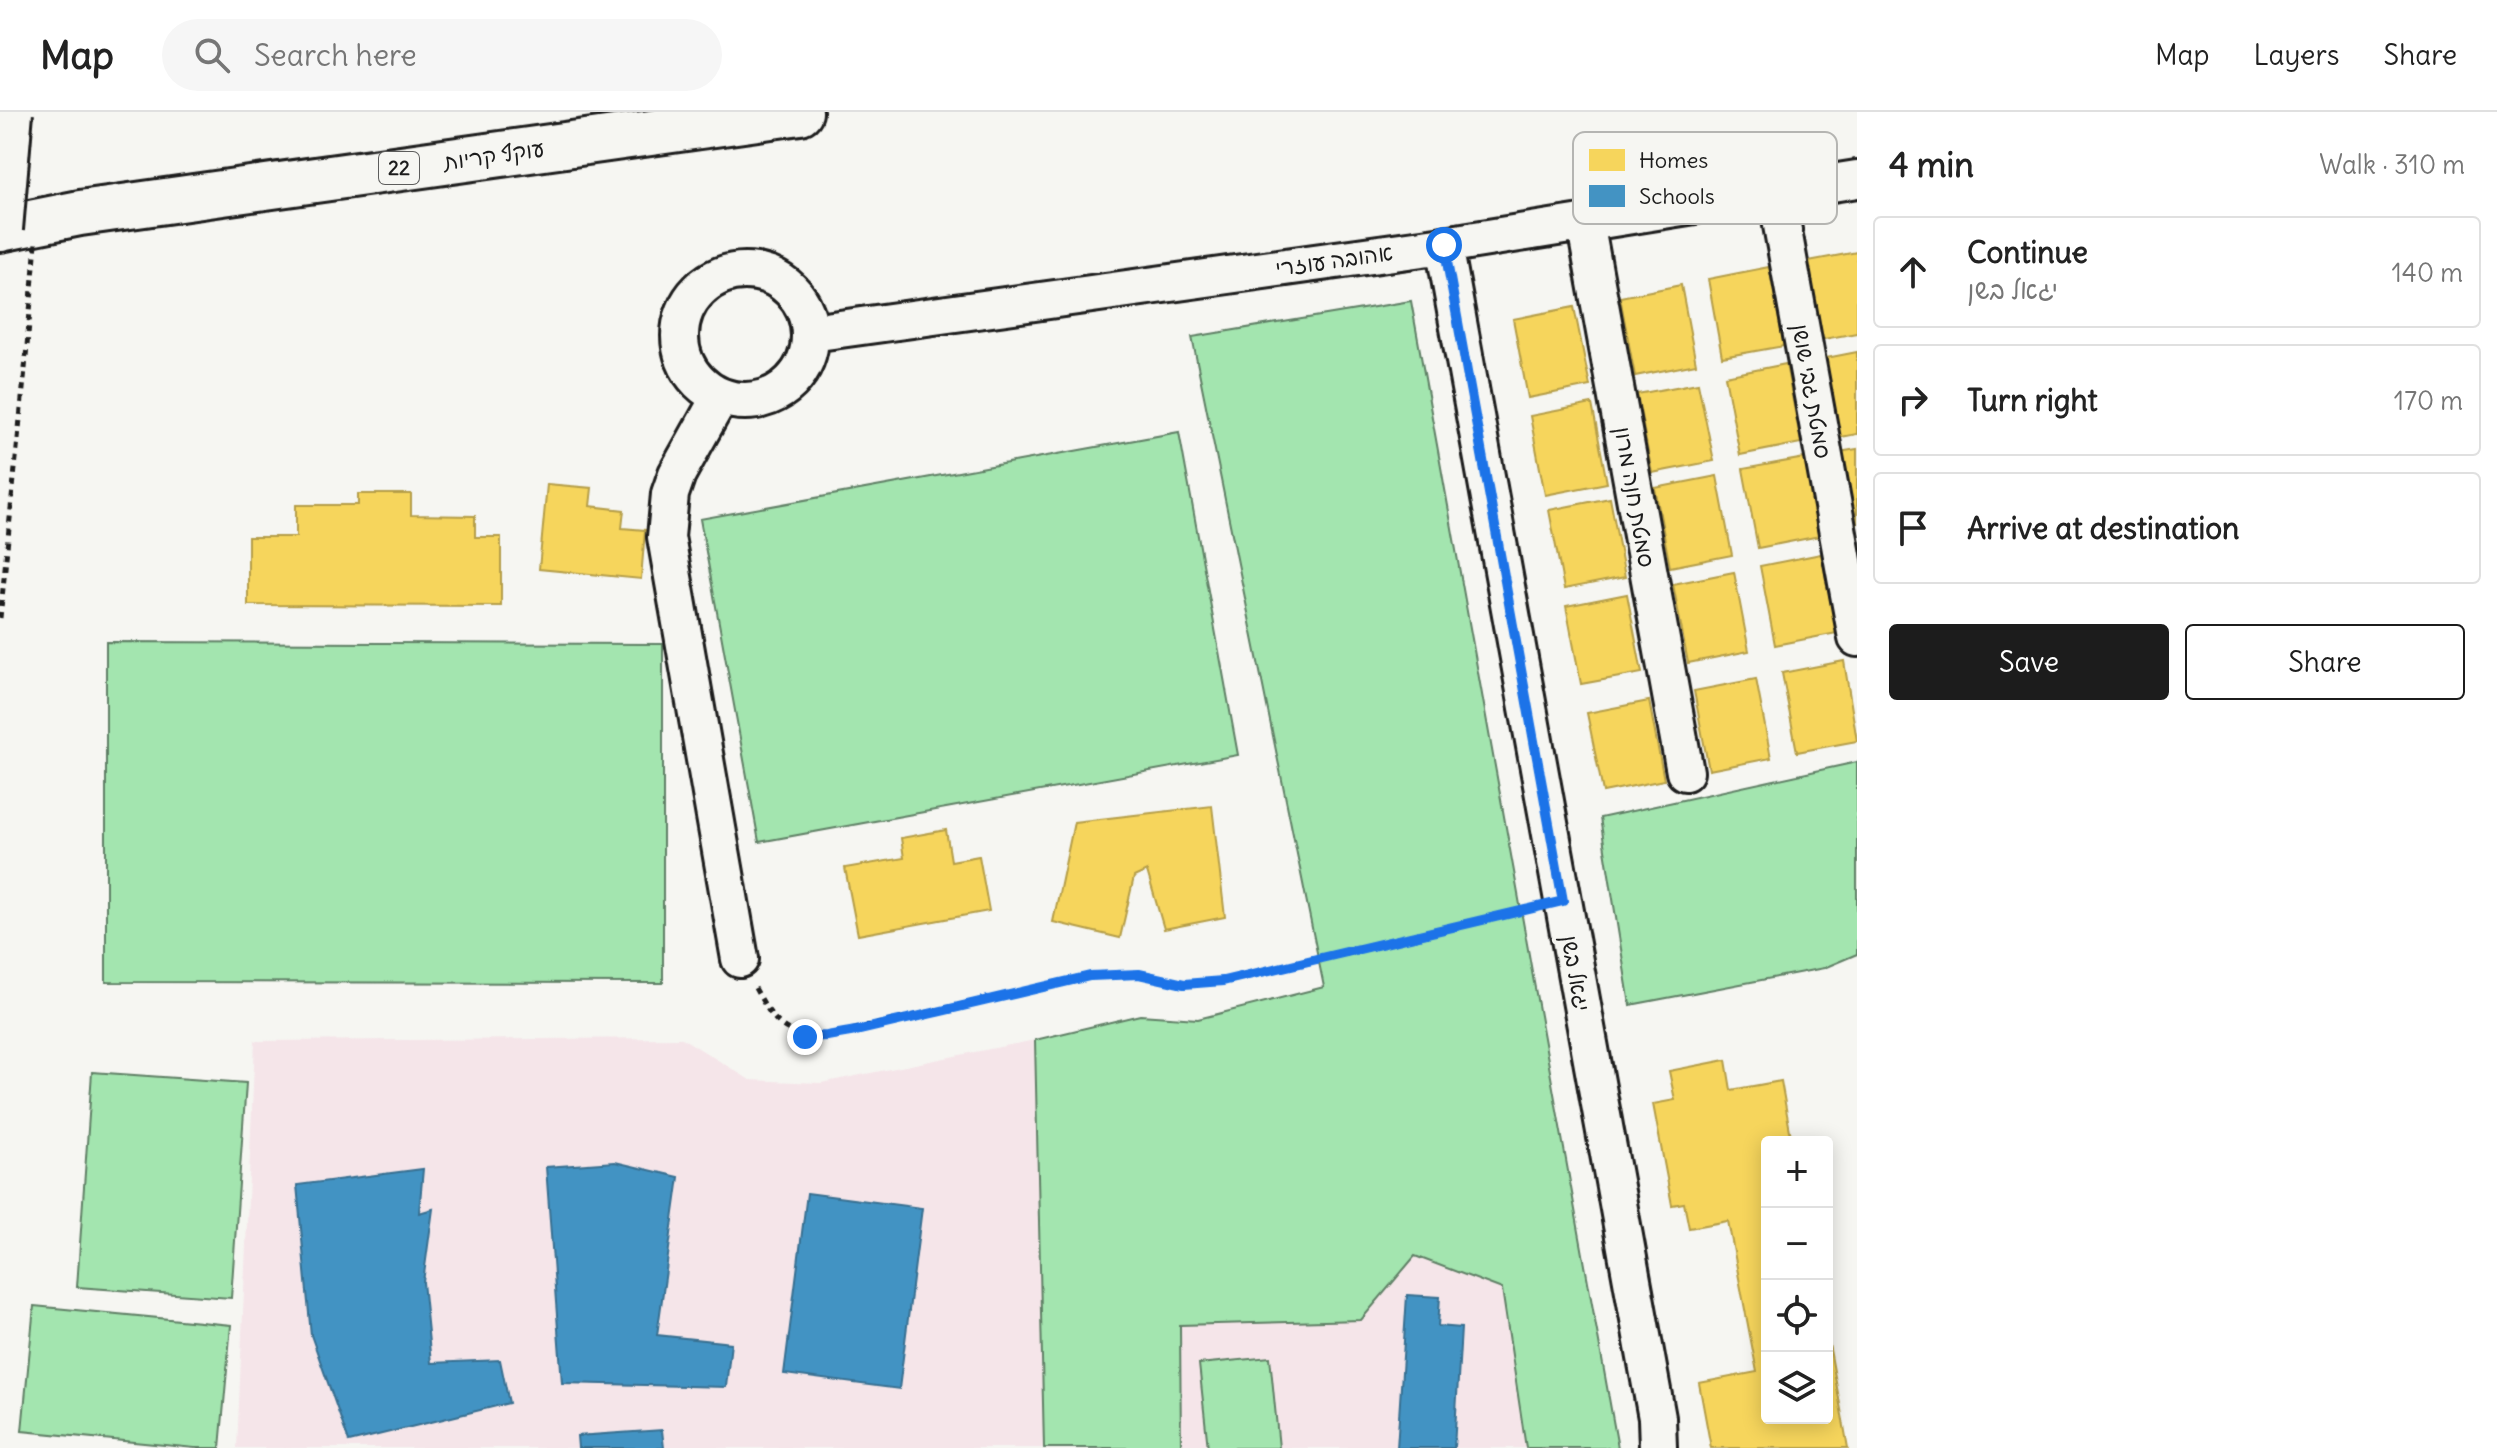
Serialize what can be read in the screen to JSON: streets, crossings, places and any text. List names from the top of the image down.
{
  "streets": {
    "main road": ["עוקף קריות", "22"],
    "street": [
      "אהובה עוזרי",
      "סמטת גבי שושן",
      "סמטת חנה מרון",
      "יגאל בשן"
    ]
  },
  "crossings": [
    ["אהובה עוזרי", "יגאל בשן"]
  ],
  "legend": ["Homes", "Schools"],
  "page": {
    "header": "Map",
    "search": "Search here",
    "nav": ["Map", "Layers", "Share"],
    "heading": ["4 min", "Walk · 310 m"],
    "list": [
      ["Continue", "יגאל בשן", "140 m"],
      ["Turn right", "170 m"],
      "Arrive at destination"
    ],
    "buttons": ["Save", "Share"],
    "map_buttons": ["+", "−"]
  }
}
